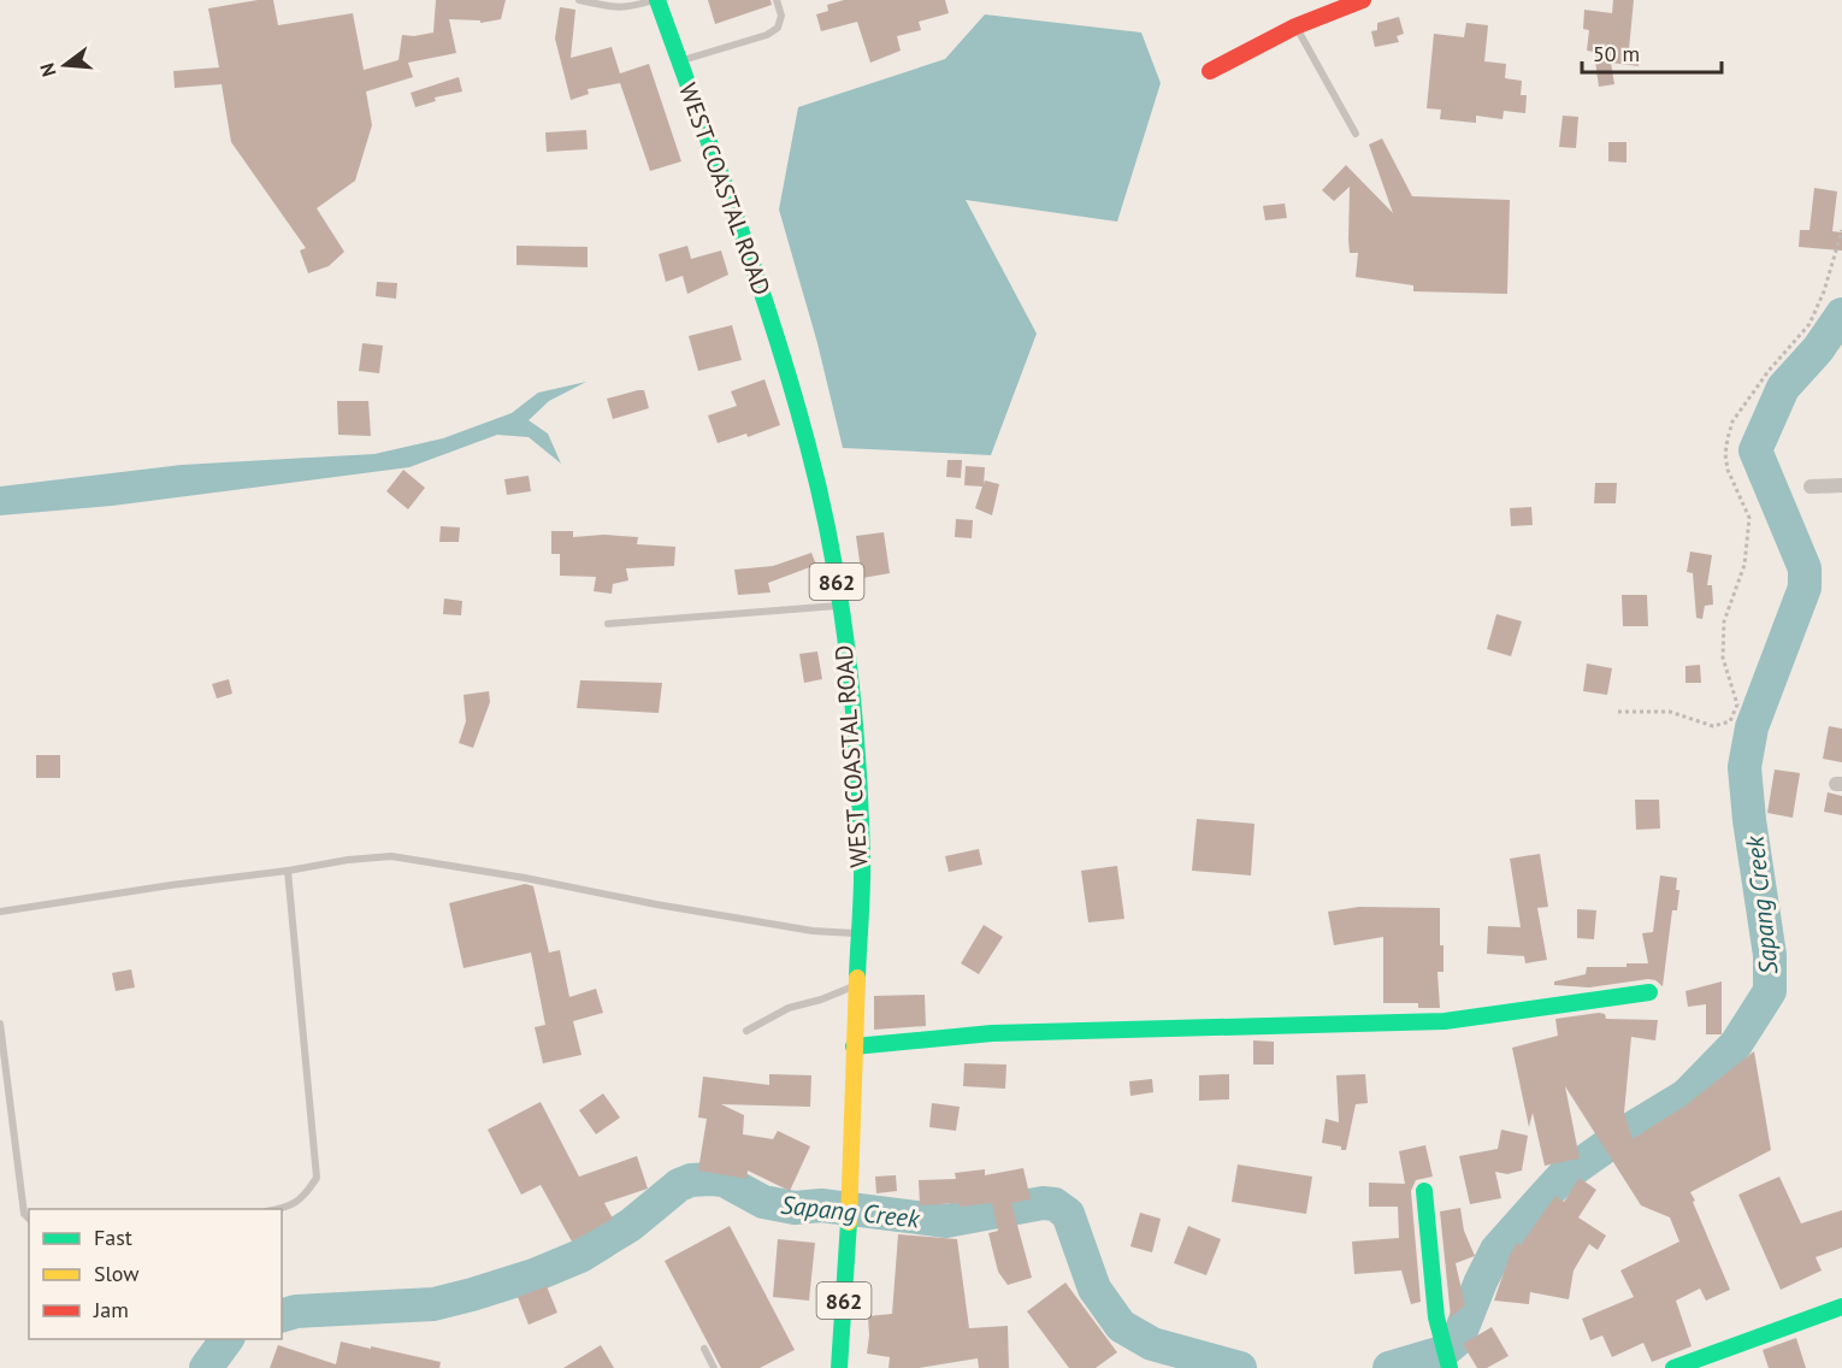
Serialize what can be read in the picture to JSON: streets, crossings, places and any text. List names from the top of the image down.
{
  "streets": {
    "main road": ["WEST COASTAL ROAD", "862"]
  },
  "water": ["Sapang Creek"],
  "legend": ["Fast", "Slow", "Jam"],
  "scale_bar": "50 m",
  "north": "left"
}
